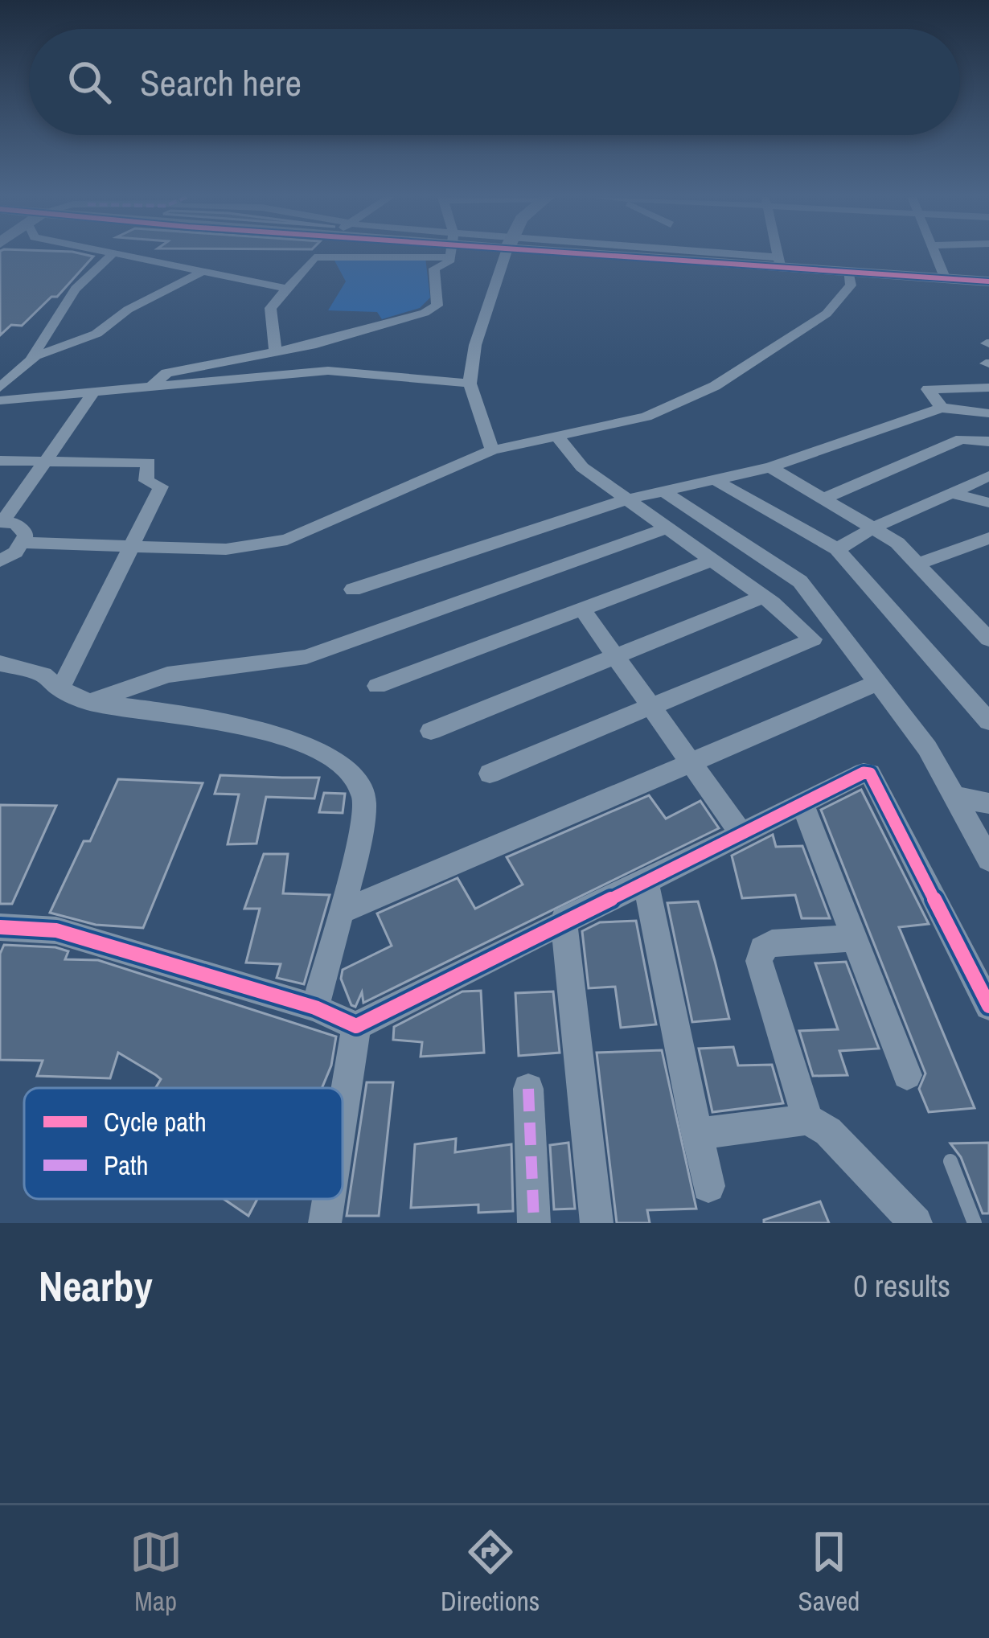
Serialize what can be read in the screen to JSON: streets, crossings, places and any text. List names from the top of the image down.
{
  "legend": ["Cycle path", "Path"],
  "page": {
    "search": "Search here",
    "heading": ["Nearby", "0 results"],
    "nav": ["Map", "Directions", "Saved"]
  }
}
